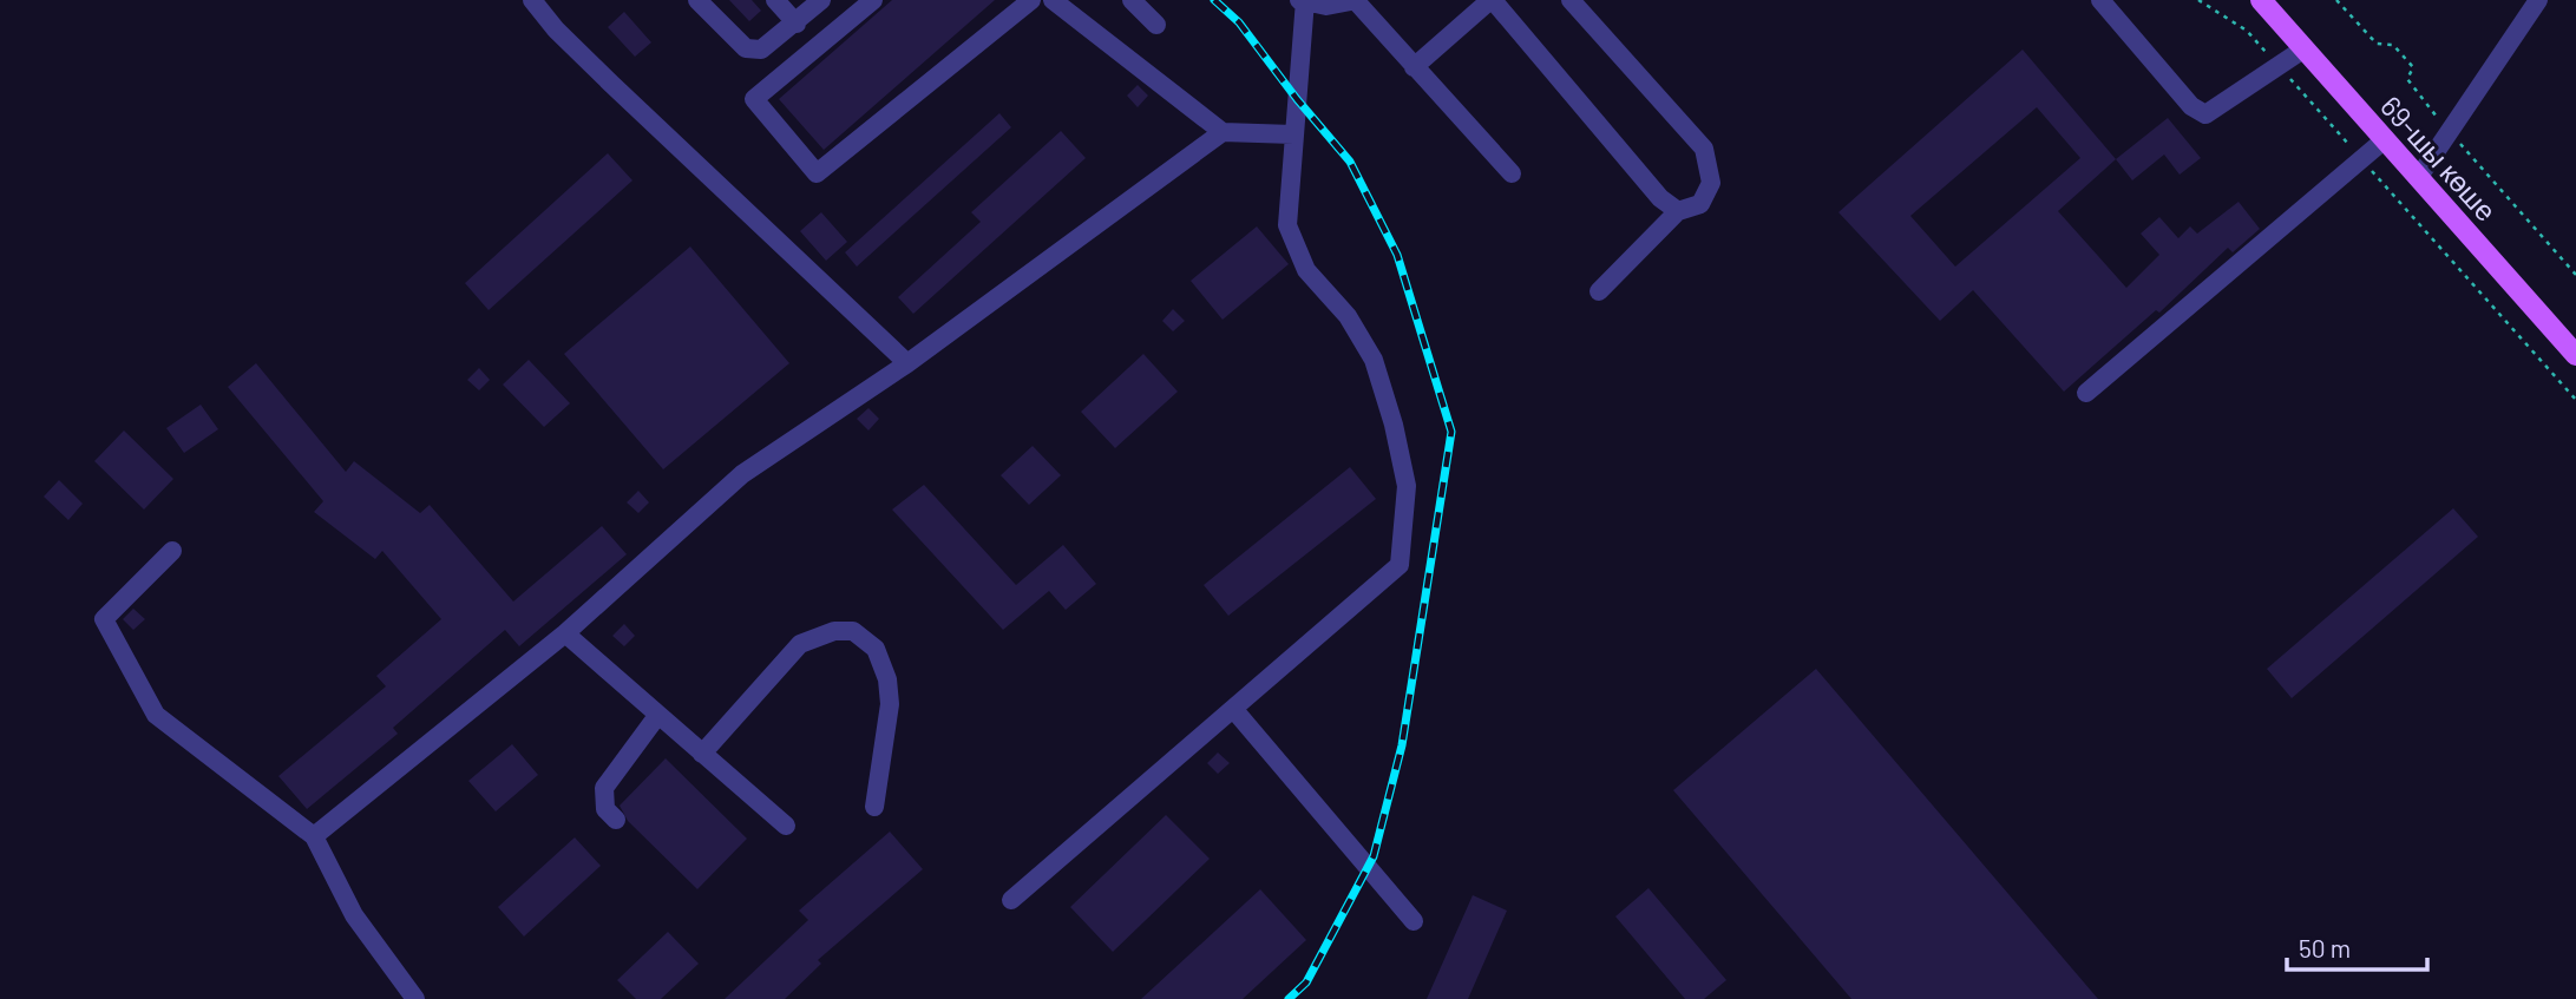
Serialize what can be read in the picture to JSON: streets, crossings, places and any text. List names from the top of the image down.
{
  "streets": {
    "main road": ["69-шы көше"]
  },
  "scale_bar": "50 m"
}
